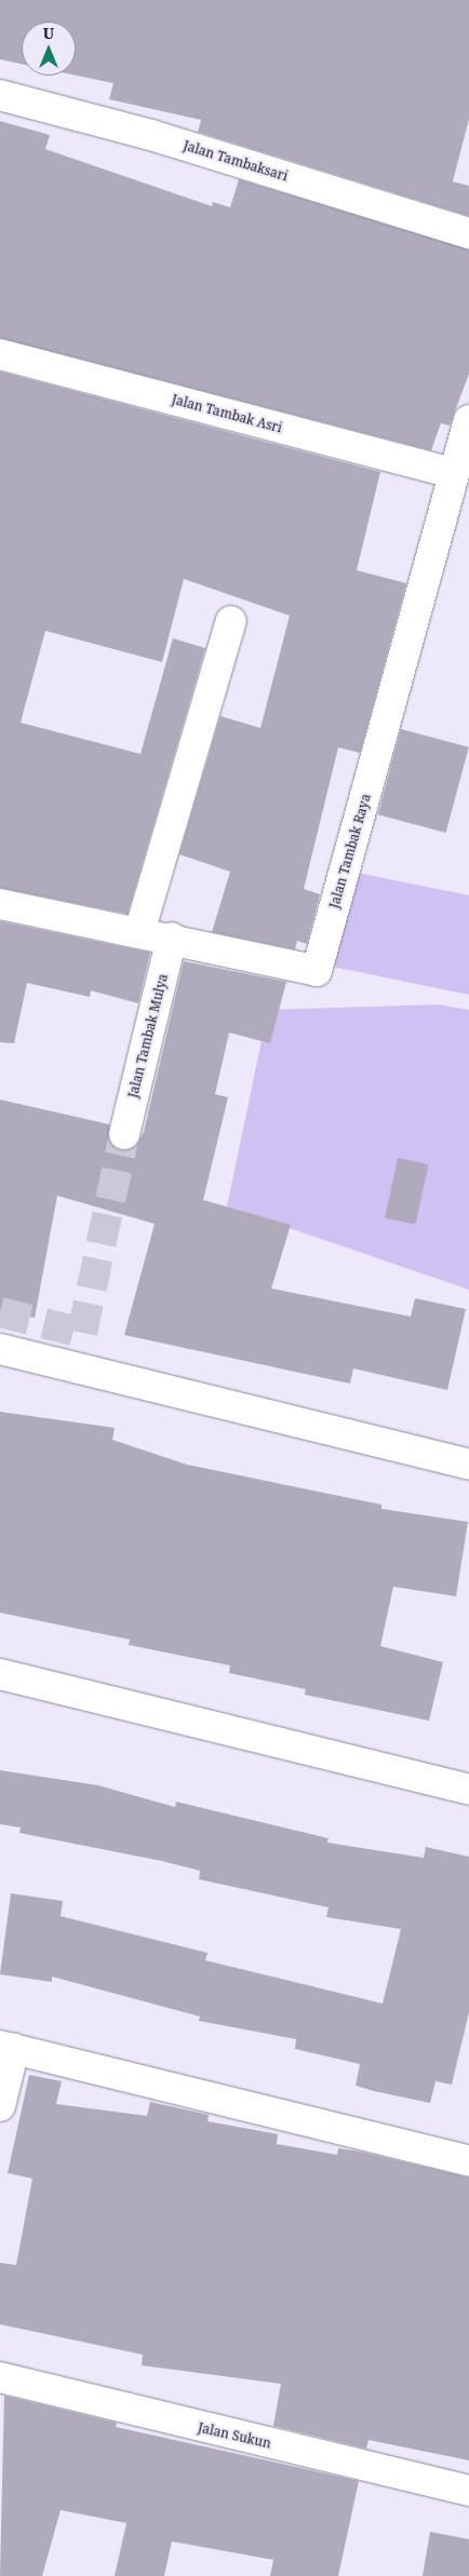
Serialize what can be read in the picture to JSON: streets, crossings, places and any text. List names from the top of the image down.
{
  "streets": {
    "street": [
      "Jalan Tambaksari",
      "Jalan Tambak Asri",
      "Jalan Tambak Raya",
      "Jalan Tambak Mulya",
      "Jalan Sukun"
    ]
  },
  "crossings": [
    ["Jalan Tambak Asri", "Jalan Tambak Raya"],
    ["Jalan Tambak Raya", "Jalan Tambak Mulya"]
  ],
  "north": "top"
}
